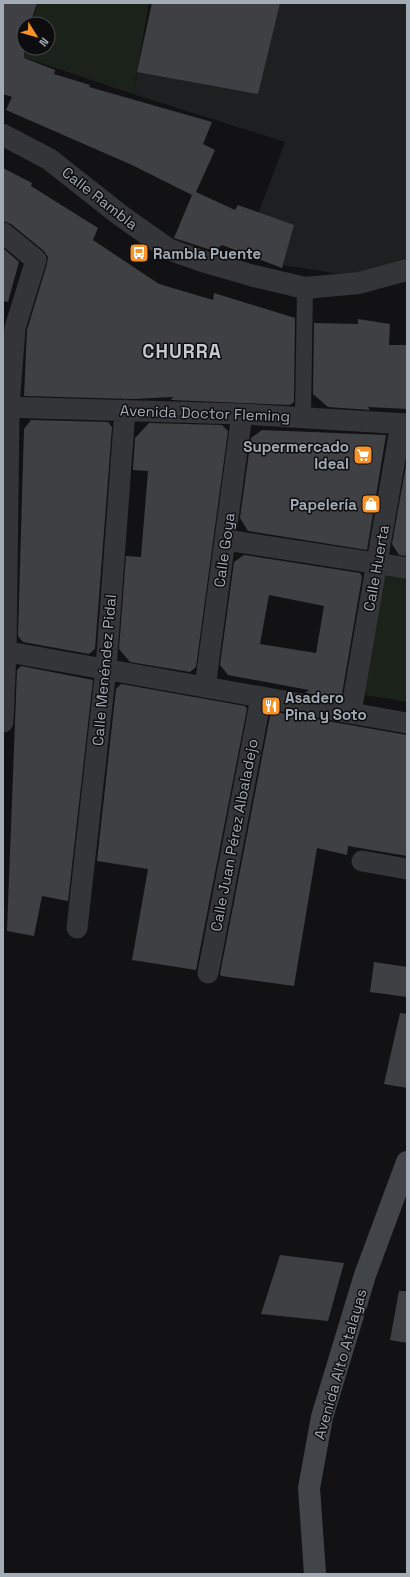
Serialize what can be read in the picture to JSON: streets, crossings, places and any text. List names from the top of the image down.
{
  "streets": {
    "main road": ["Avenida Alto Atalayas"],
    "street": [
      "Calle Rambla",
      "Avenida Doctor Fleming",
      "Calle Goya",
      "Calle Huerta",
      "Calle Menéndez Pidal",
      "Calle Juan Pérez Albaladejo"
    ]
  },
  "crossings": [
    ["Avenida Doctor Fleming", "Calle Goya"],
    ["Avenida Doctor Fleming", "Calle Huerta"],
    ["Avenida Doctor Fleming", "Calle Menéndez Pidal"]
  ],
  "districts": ["CHURRA"],
  "places": {
    "bus stop": ["Rambla Puente"],
    "supermarket": ["Supermercado Ideal"],
    "shop": ["Papelería"],
    "restaurant": ["Asadero Pina y Soto"]
  },
  "north": "bottom right"
}
